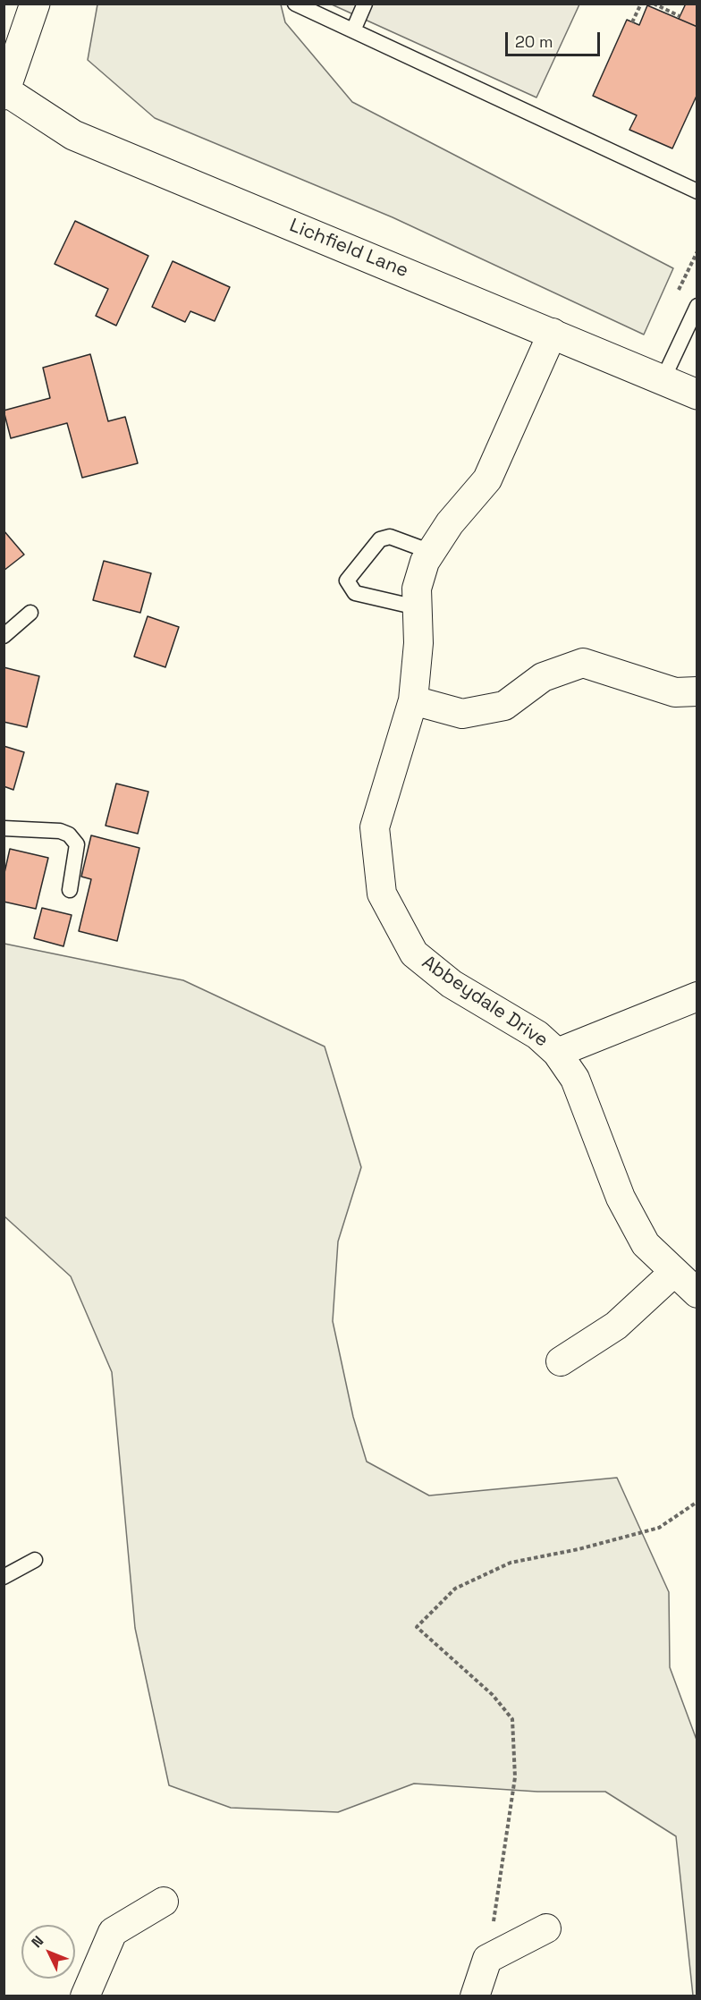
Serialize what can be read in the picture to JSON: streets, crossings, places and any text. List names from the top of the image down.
{
  "streets": {
    "street": ["Lichfield Lane", "Abbeydale Drive"]
  },
  "crossings": [
    ["Lichfield Lane", "Abbeydale Drive"]
  ],
  "scale_bar": "20 m",
  "north": "top left"
}
